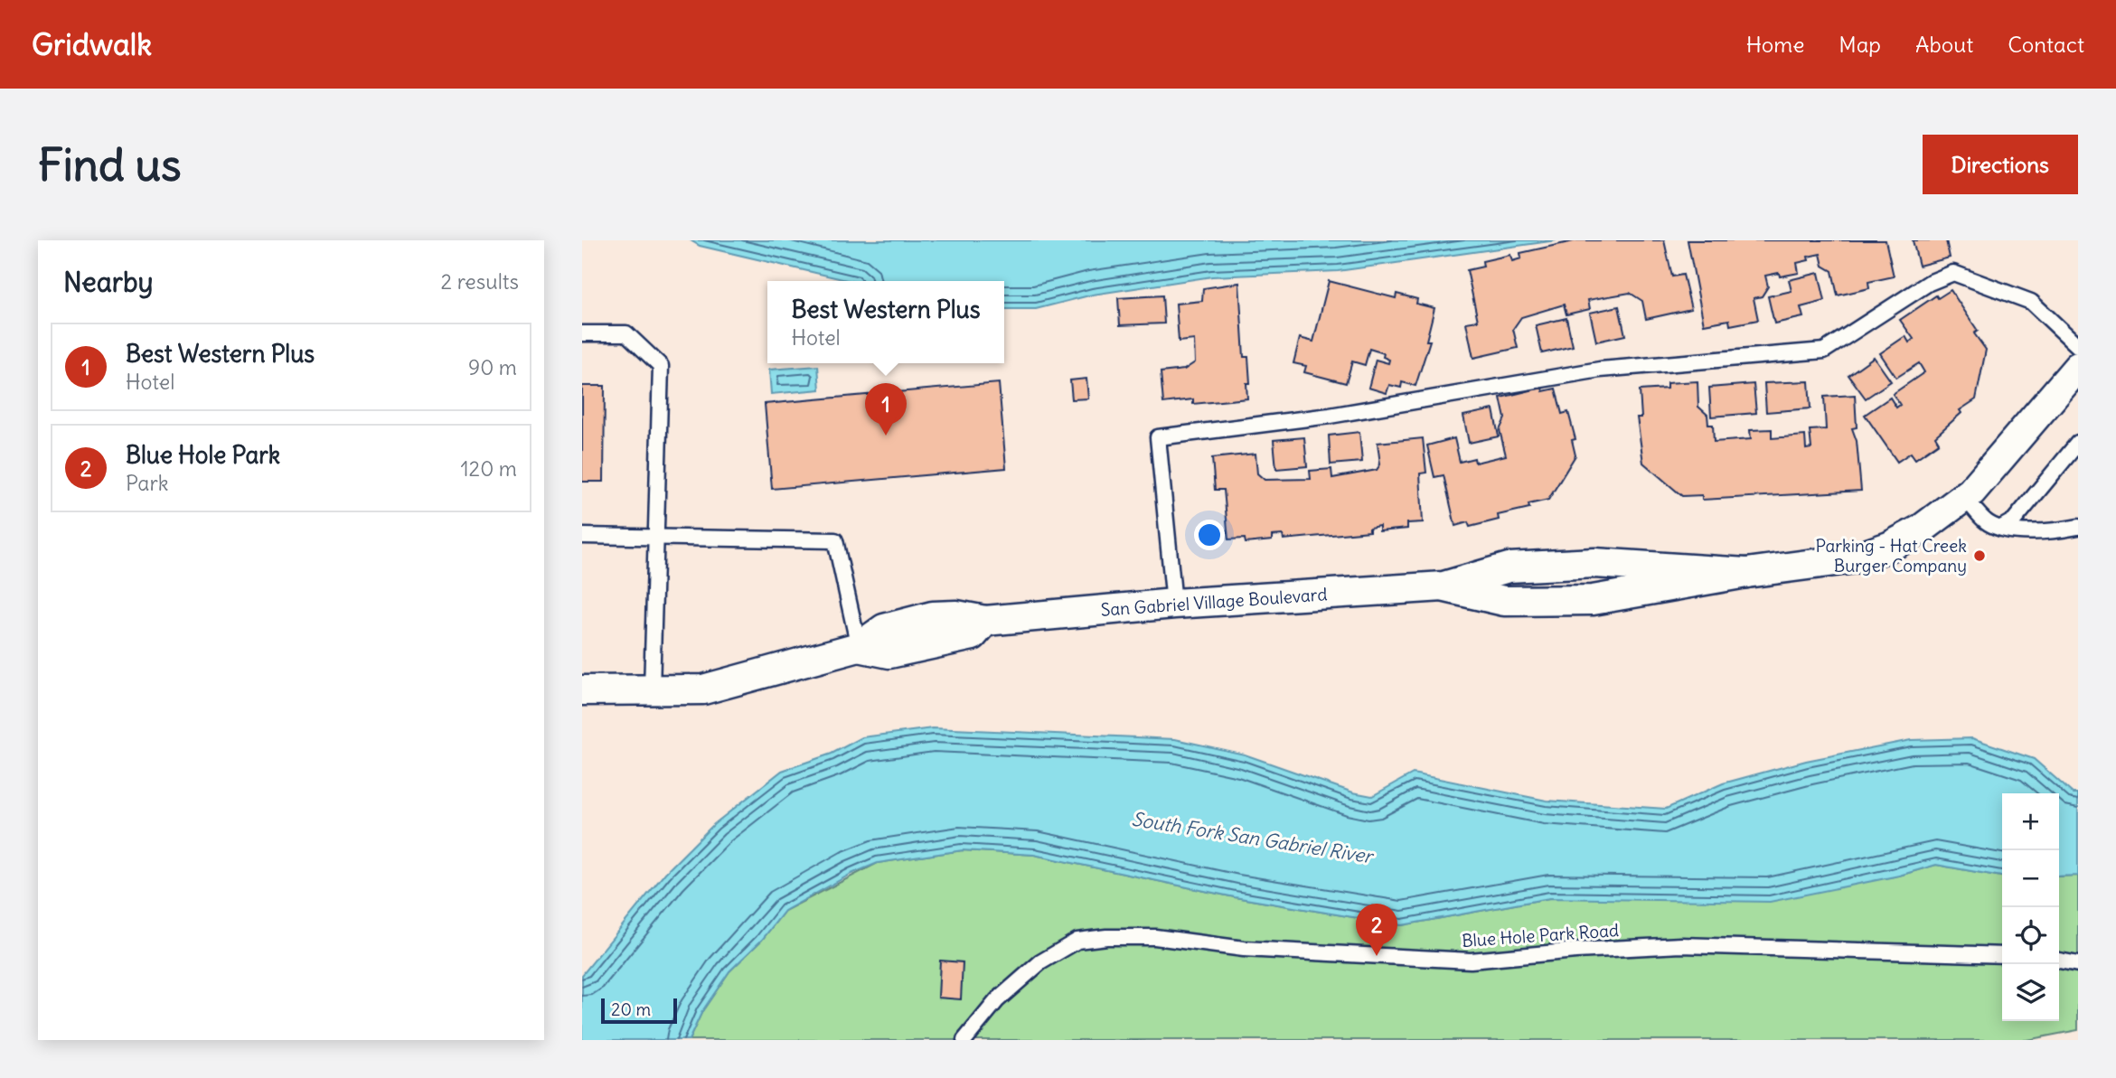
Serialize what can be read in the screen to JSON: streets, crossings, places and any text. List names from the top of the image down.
{
  "streets": {
    "street": ["San Gabriel Village Boulevard"],
    "lane": ["Blue Hole Park Road"]
  },
  "water": ["South Fork San Gabriel River"],
  "places": ["Parking - Hat Creek Burger Company"],
  "scale_bar": "20 m",
  "page": {
    "header": "Gridwalk",
    "nav": [
      "Home",
      "Map",
      "About",
      "Contact"
    ],
    "buttons": "Directions",
    "title": "Find us",
    "heading": ["Nearby", "2 results"],
    "popup": ["Best Western Plus", "Hotel"],
    "list": [
      {
        "mark": "1",
        "name": "Best Western Plus",
        "note": "Hotel",
        "value": "90 m"
      },
      {
        "mark": "2",
        "name": "Blue Hole Park",
        "note": "Park",
        "value": "120 m"
      }
    ],
    "pins": ["1", "2"],
    "map_buttons": ["+", "−"],
    "scale": "20 m"
  }
}
